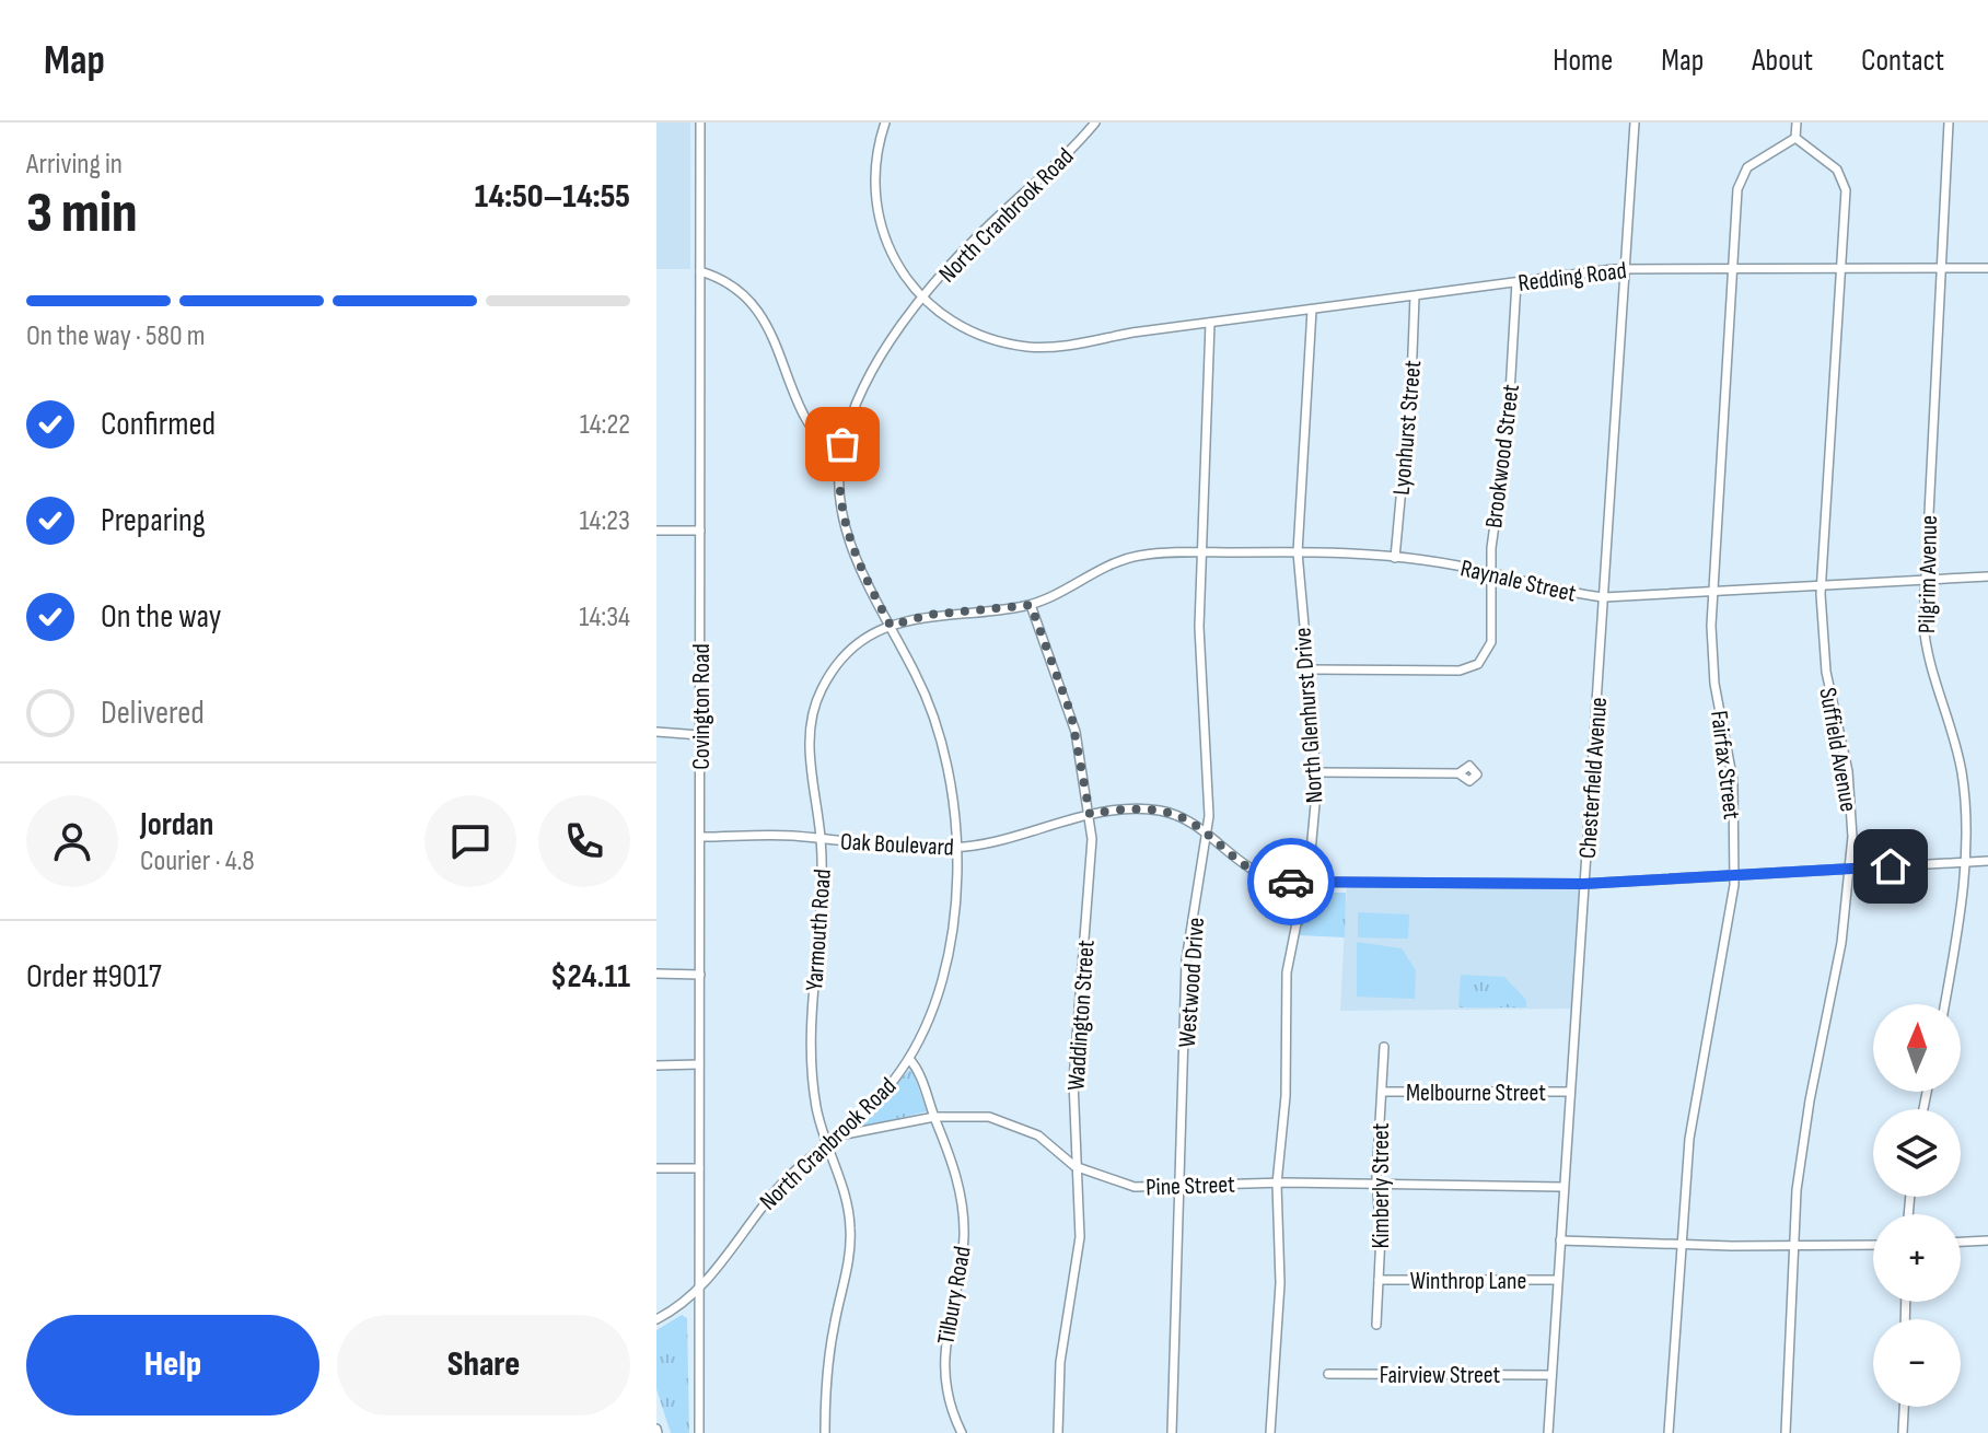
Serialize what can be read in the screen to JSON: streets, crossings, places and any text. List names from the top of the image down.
{
  "streets": {
    "street": [
      "North Cranbrook Road",
      "Redding Road",
      "Lyonhurst Street",
      "Brookwood Street",
      "Pilgrim Avenue",
      "Raynale Street",
      "Covington Road",
      "North Glenhurst Drive",
      "Suffield Avenue",
      "Fairfax Street",
      "Chesterfield Avenue",
      "Oak Boulevard",
      "Yarmouth Road",
      "Westwood Drive",
      "Waddington Street",
      "Melbourne Street",
      "Pine Street",
      "Kimberly Street",
      "Winthrop Lane",
      "Tilbury Road",
      "Fairview Street"
    ]
  },
  "crossings": [
    ["North Cranbrook Road", "Redding Road"],
    ["North Cranbrook Road", "Covington Road"],
    ["North Cranbrook Road", "Oak Boulevard"],
    ["North Cranbrook Road", "Yarmouth Road"],
    ["North Cranbrook Road", "Pine Street"],
    ["North Cranbrook Road", "Tilbury Road"],
    ["Redding Road", "Lyonhurst Street"],
    ["Redding Road", "Brookwood Street"],
    ["Redding Road", "Pilgrim Avenue"],
    ["Redding Road", "North Glenhurst Drive"],
    ["Redding Road", "Suffield Avenue"],
    ["Redding Road", "Fairfax Street"],
    ["Redding Road", "Chesterfield Avenue"],
    ["Redding Road", "Westwood Drive"],
    ["Lyonhurst Street", "Raynale Street"],
    ["Brookwood Street", "Raynale Street"],
    ["Brookwood Street", "North Glenhurst Drive"],
    ["Pilgrim Avenue", "Raynale Street"],
    ["Pilgrim Avenue", "Oak Boulevard"],
    ["Raynale Street", "North Glenhurst Drive"],
    ["Raynale Street", "Suffield Avenue"],
    ["Raynale Street", "Fairfax Street"],
    ["Raynale Street", "Chesterfield Avenue"],
    ["Raynale Street", "Yarmouth Road"],
    ["Raynale Street", "Westwood Drive"],
    ["Covington Road", "Oak Boulevard"],
    ["North Glenhurst Drive", "Oak Boulevard"],
    ["North Glenhurst Drive", "Pine Street"],
    ["Suffield Avenue", "Fairfax Street"],
    ["Suffield Avenue", "Oak Boulevard"],
    ["Fairfax Street", "Oak Boulevard"],
    ["Chesterfield Avenue", "Oak Boulevard"],
    ["Chesterfield Avenue", "Melbourne Street"],
    ["Chesterfield Avenue", "Pine Street"],
    ["Chesterfield Avenue", "Winthrop Lane"],
    ["Chesterfield Avenue", "Fairview Street"],
    ["Oak Boulevard", "Yarmouth Road"],
    ["Oak Boulevard", "Westwood Drive"],
    ["Oak Boulevard", "Waddington Street"],
    ["Yarmouth Road", "Waddington Street"],
    ["Westwood Drive", "Pine Street"],
    ["Waddington Street", "Pine Street"],
    ["Melbourne Street", "Kimberly Street"],
    ["Pine Street", "Kimberly Street"],
    ["Pine Street", "Tilbury Road"],
    ["Kimberly Street", "Winthrop Lane"]
  ],
  "north": "top",
  "page": {
    "header": "Map",
    "nav": [
      "Home",
      "Map",
      "About",
      "Contact"
    ],
    "heading": ["3 min", "Arriving in", "14:50–14:55"],
    "panel": [
      "Jordan",
      "Courier · 4.8",
      "Order #9017",
      "$24.11"
    ],
    "bar": "On the way · 580 m",
    "list": [
      ["Confirmed", "14:22"],
      ["Preparing", "14:23"],
      ["On the way", "14:34"],
      "Delivered"
    ],
    "map_buttons": ["+", "−"],
    "buttons": ["Help", "Share"]
  }
}
